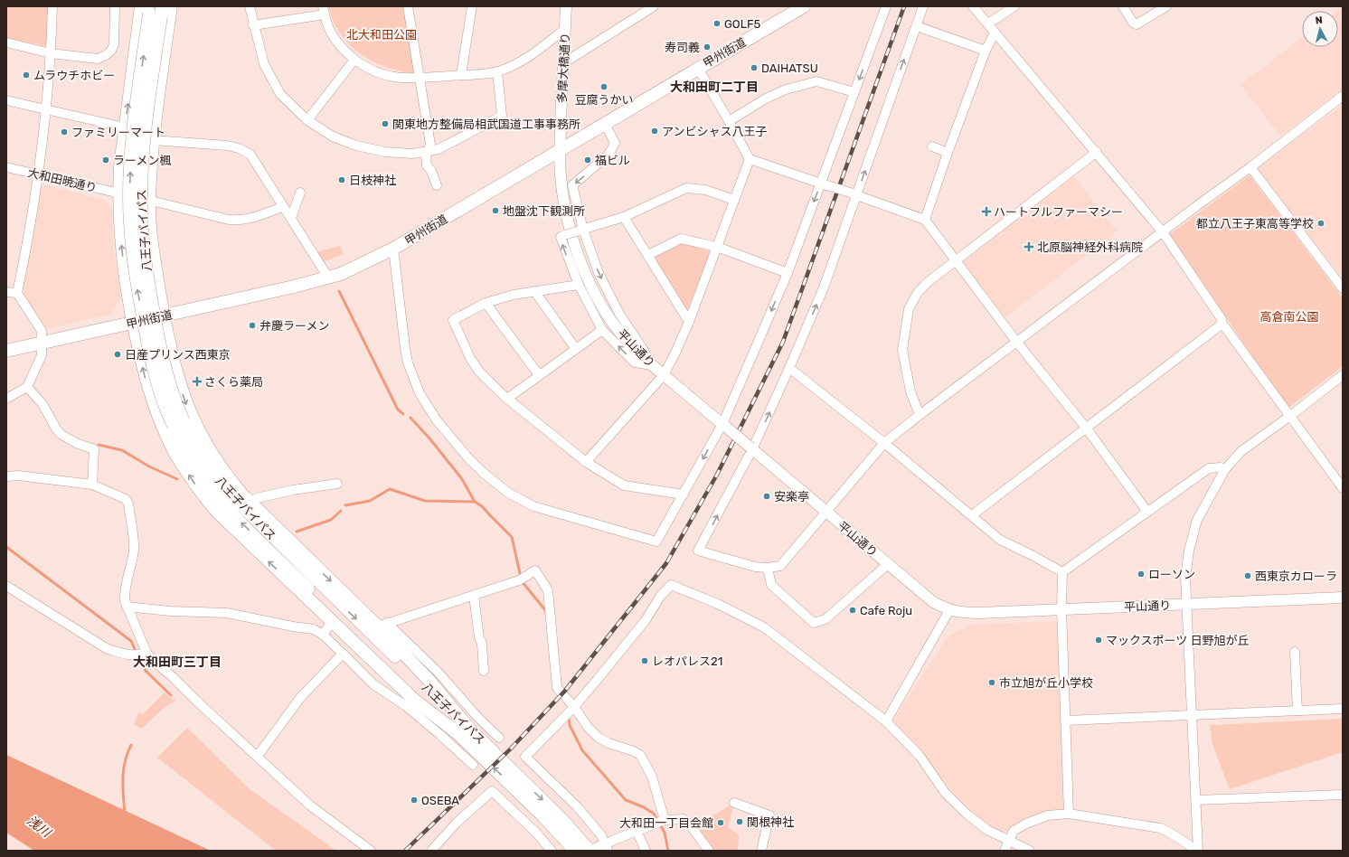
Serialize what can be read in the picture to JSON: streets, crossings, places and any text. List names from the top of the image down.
{
  "streets": {
    "highway": ["甲州街道", "八王子バイパス"],
    "main road": ["多摩大橋通り", "平山通り"],
    "street": ["大和田暁通り"]
  },
  "crossings": [
    ["甲州街道", "多摩大橋通り"],
    ["甲州街道", "平山通り"],
    ["多摩大橋通り", "平山通り"]
  ],
  "districts": ["大和田町二丁目", "大和田町三丁目"],
  "water": ["浅川"],
  "parks": ["北大和田公園", "高倉南公園"],
  "places": {
    "other": [
      "GOLF5",
      "寿司義",
      "DAIHATSU",
      "ムラウチホビー",
      "豆腐うかい",
      "関東地方整備局相武国道工事事務所",
      "アンビシャス八王子",
      "ファミリーマート",
      "ラーメン楓",
      "福ビル",
      "日枝神社",
      "地盤沈下観測所",
      "都立八王子東高等学校",
      "弁慶ラーメン",
      "日産プリンス西東京",
      "安楽亭",
      "ローソン",
      "西東京カローラ",
      "Cafe Roju",
      "マックスポーツ 日野旭が丘",
      "レオパレス21",
      "市立旭が丘小学校",
      "OSEBA",
      "関根神社",
      "大和田一丁目会館"
    ],
    "health": ["ハートフルファーマシー", "北原脳神経外科病院", "さくら薬局"]
  },
  "north": "top"
}
